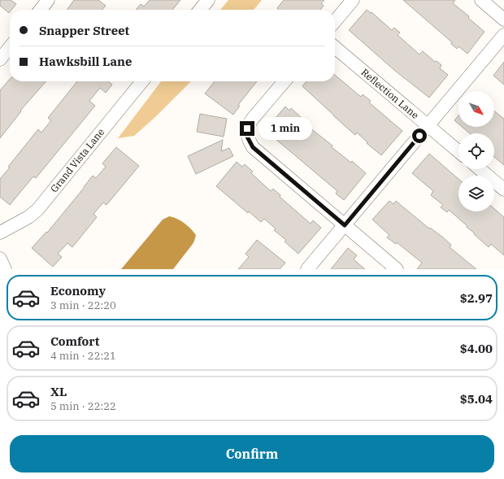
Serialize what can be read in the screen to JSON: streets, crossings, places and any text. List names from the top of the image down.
{
  "streets": {
    "street": ["Reflection Lane", "Grand Vista Lane"]
  },
  "north": "bottom right",
  "page": {
    "banner": ["Snapper Street", "Hawksbill Lane"],
    "bubble": "1 min",
    "list": [
      {
        "name": "Economy",
        "note": "3 min · 22:20",
        "value": "$2.97"
      },
      {
        "name": "Comfort",
        "note": "4 min · 22:21",
        "value": "$4.00"
      },
      {
        "name": "XL",
        "note": "5 min · 22:22",
        "value": "$5.04"
      }
    ],
    "buttons": "Confirm"
  }
}
